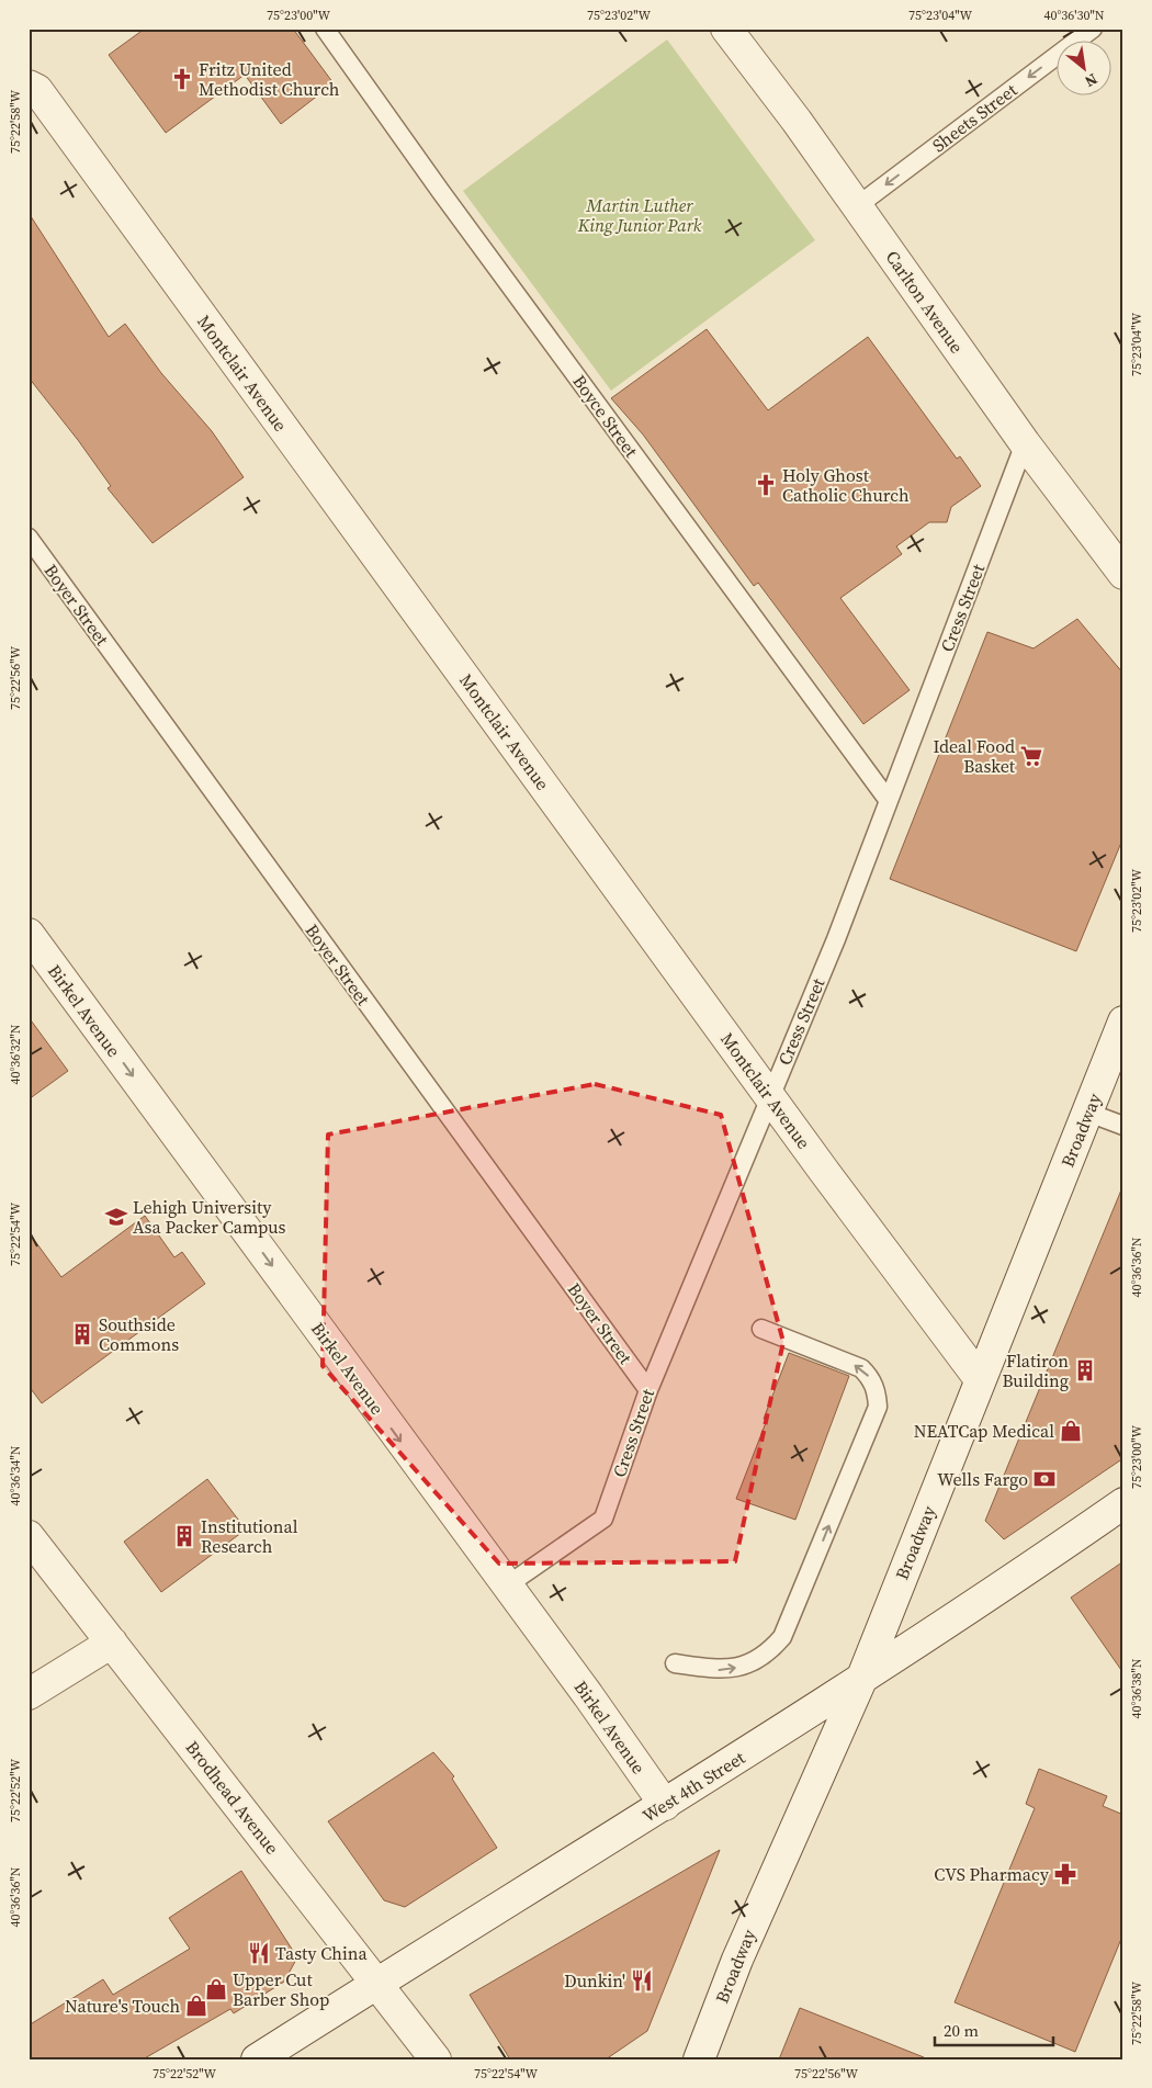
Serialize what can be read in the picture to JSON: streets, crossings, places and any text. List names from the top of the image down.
{
  "streets": {
    "street": [
      "Carlton Avenue",
      "Montclair Avenue",
      "Birkel Avenue",
      "Broadway",
      "West 4th Street",
      "Brodhead Avenue"
    ],
    "lane": [
      "Sheets Street",
      "Boyce Street",
      "Boyer Street",
      "Cress Street"
    ]
  },
  "crossings": [
    ["Sheets Street", "Carlton Avenue"],
    ["Carlton Avenue", "Cress Street"],
    ["Montclair Avenue", "Cress Street"],
    ["Montclair Avenue", "Broadway"],
    ["Boyce Street", "Cress Street"],
    ["Boyer Street", "Cress Street"],
    ["Cress Street", "Birkel Avenue"],
    ["Birkel Avenue", "West 4th Street"],
    ["Broadway", "West 4th Street"],
    ["West 4th Street", "Brodhead Avenue"]
  ],
  "one_way": ["Sheets Street", "Birkel Avenue"],
  "parks": ["Martin Luther King Junior Park"],
  "places": {
    "church": ["Fritz United Methodist Church", "Holy Ghost Catholic Church"],
    "supermarket": ["Ideal Food Basket"],
    "school or university": ["Lehigh University Asa Packer Campus"],
    "building": ["Southside Commons", "Flatiron Building", "Institutional Research"],
    "shop": ["NEATCap Medical", "Upper Cut Barber Shop", "Nature's Touch"],
    "bank": ["Wells Fargo"],
    "pharmacy": ["CVS Pharmacy"],
    "restaurant": ["Tasty China", "Dunkin'"]
  },
  "scale_bar": "20 m",
  "north": "bottom right",
  "coordinates": [
    "75°23'00\"W",
    "75°23'02\"W",
    "75°23'04\"W",
    "40°36'30\"N",
    "75°22'58\"W",
    "75°22'56\"W",
    "40°36'32\"N",
    "75°22'54\"W",
    "40°36'36\"N",
    "40°36'34\"N",
    "40°36'38\"N",
    "75°22'52\"W"
  ]
}
